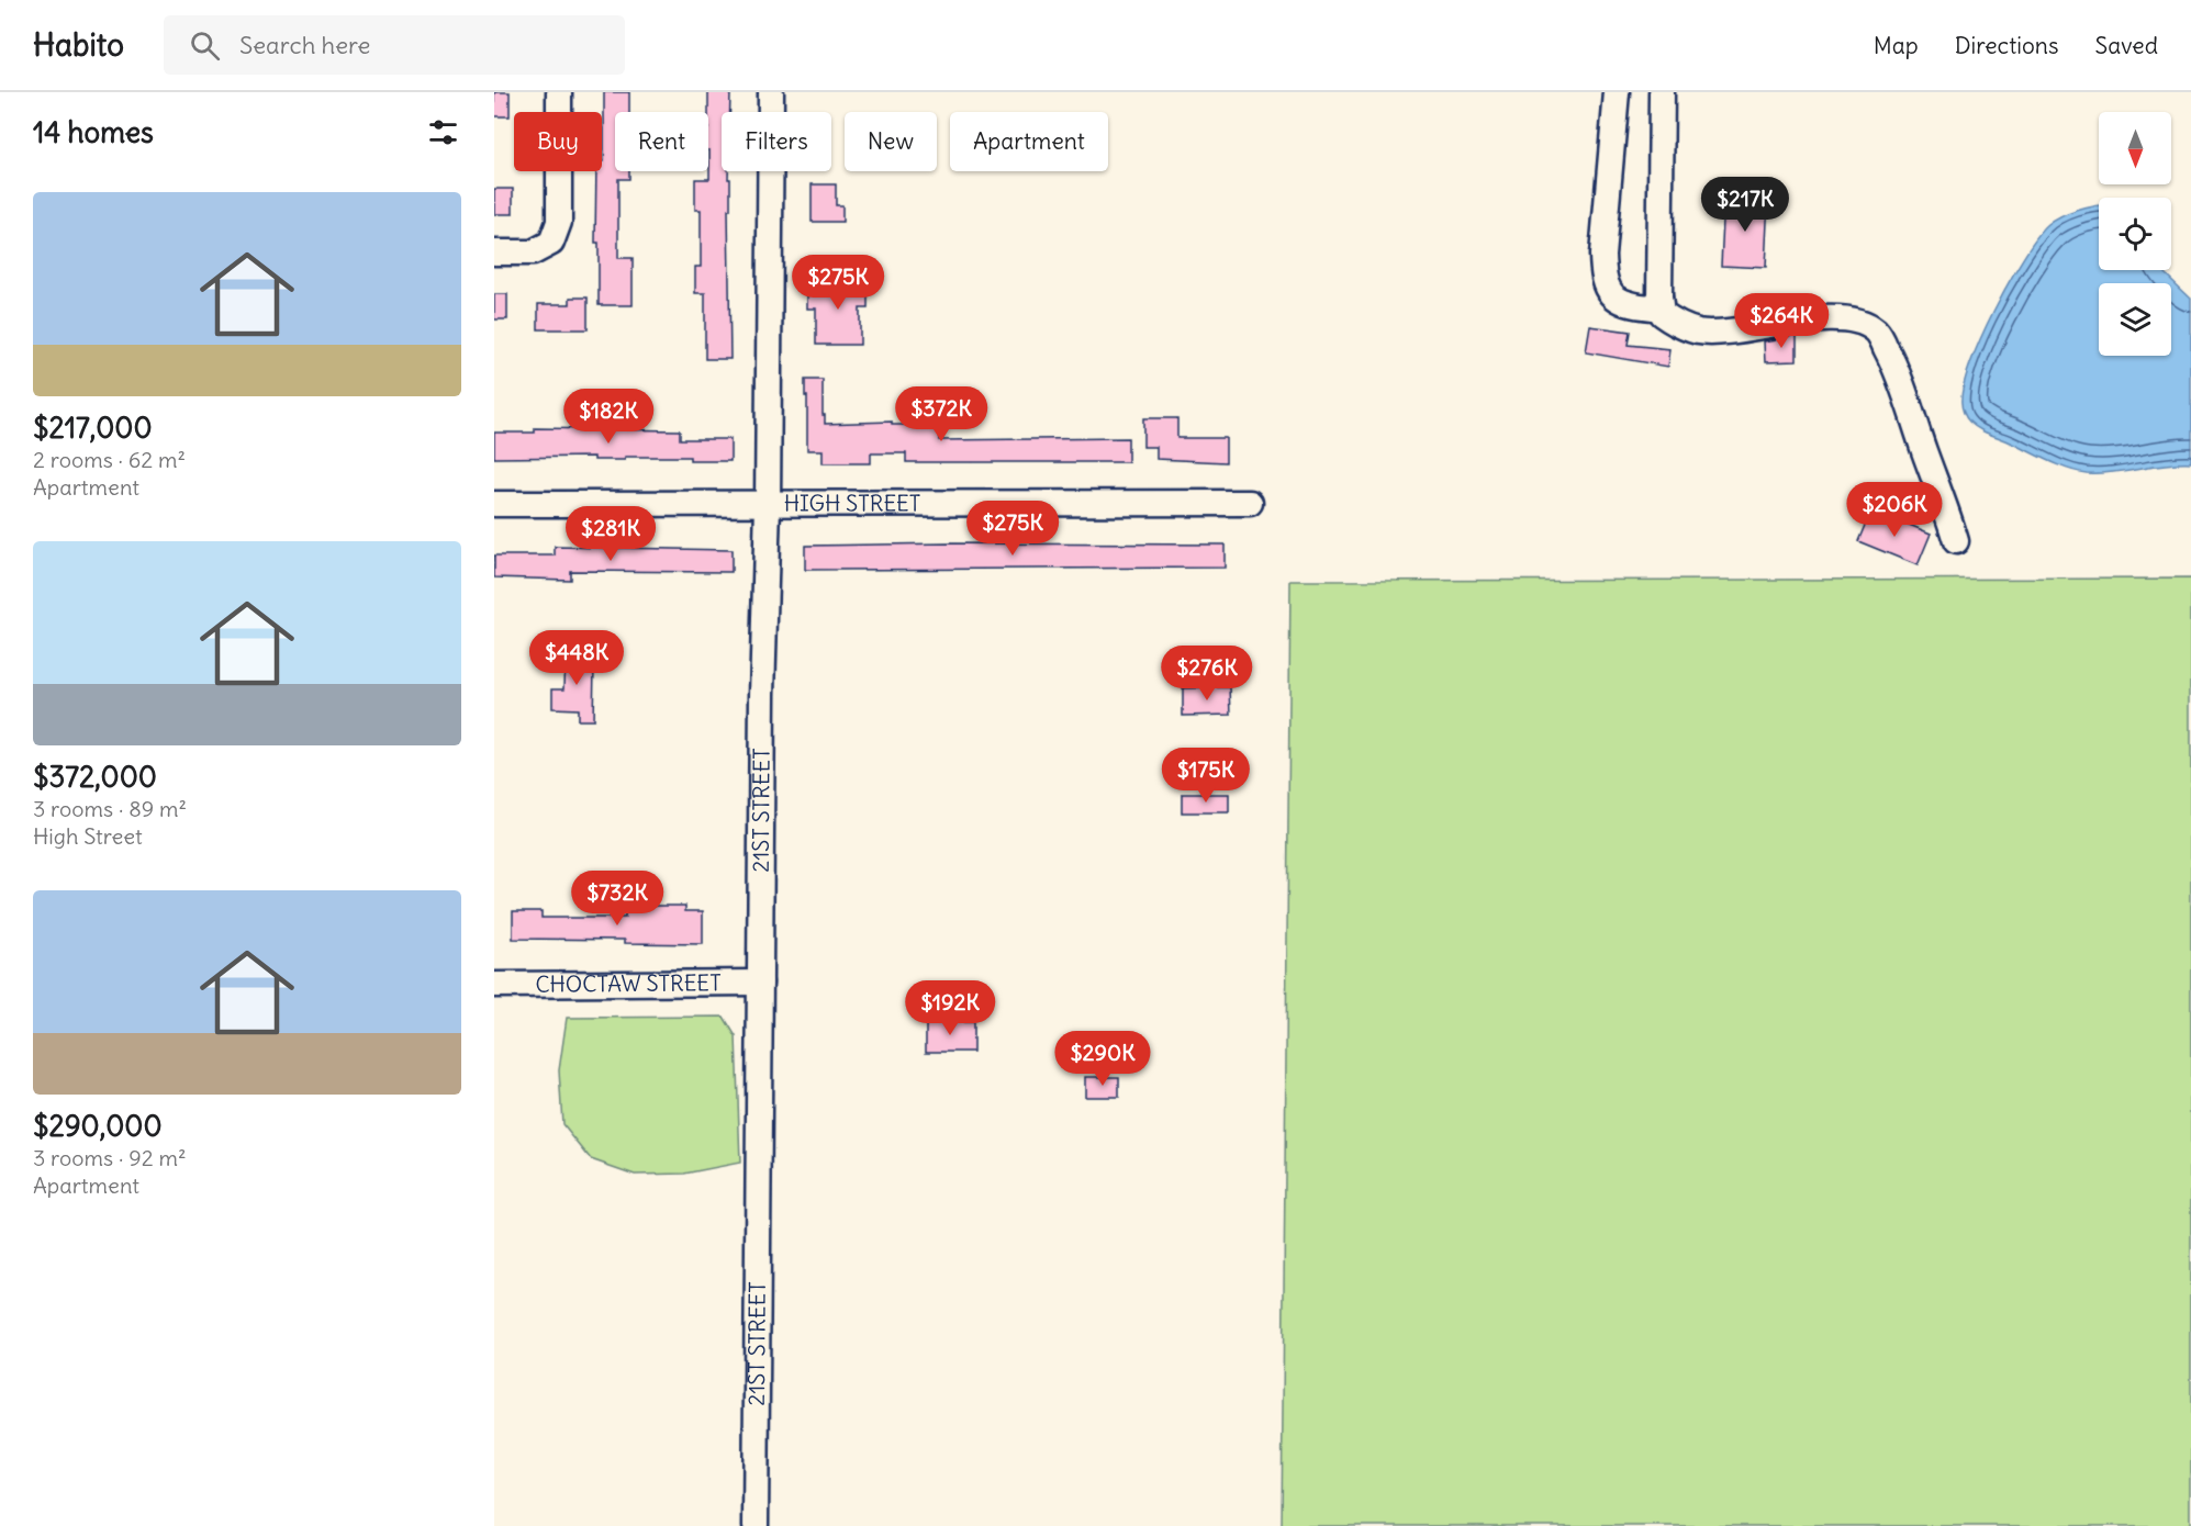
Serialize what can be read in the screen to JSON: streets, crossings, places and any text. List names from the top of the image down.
{
  "streets": {
    "street": ["HIGH STREET", "21ST STREET", "CHOCTAW STREET"]
  },
  "crossings": [
    ["HIGH STREET", "21ST STREET"],
    ["21ST STREET", "CHOCTAW STREET"]
  ],
  "north": "bottom",
  "page": {
    "header": "Habito",
    "search": "Search here",
    "nav": ["Map", "Directions", "Saved"],
    "heading": "14 homes",
    "chip": [
      "Buy",
      "Rent",
      "Filters",
      "New",
      "Apartment"
    ],
    "list": [
      {
        "name": "$217,000",
        "note": "2 rooms · 62 m² · Apartment"
      },
      {
        "name": "$372,000",
        "note": "3 rooms · 89 m² · High Street"
      },
      {
        "name": "$290,000",
        "note": "3 rooms · 92 m² · Apartment"
      }
    ],
    "price": [
      "$217K",
      "$275K",
      "$264K",
      "$372K",
      "$182K",
      "$206K",
      "$275K",
      "$281K",
      "$448K",
      "$276K",
      "$175K",
      "$732K",
      "$192K",
      "$290K"
    ]
  }
}
